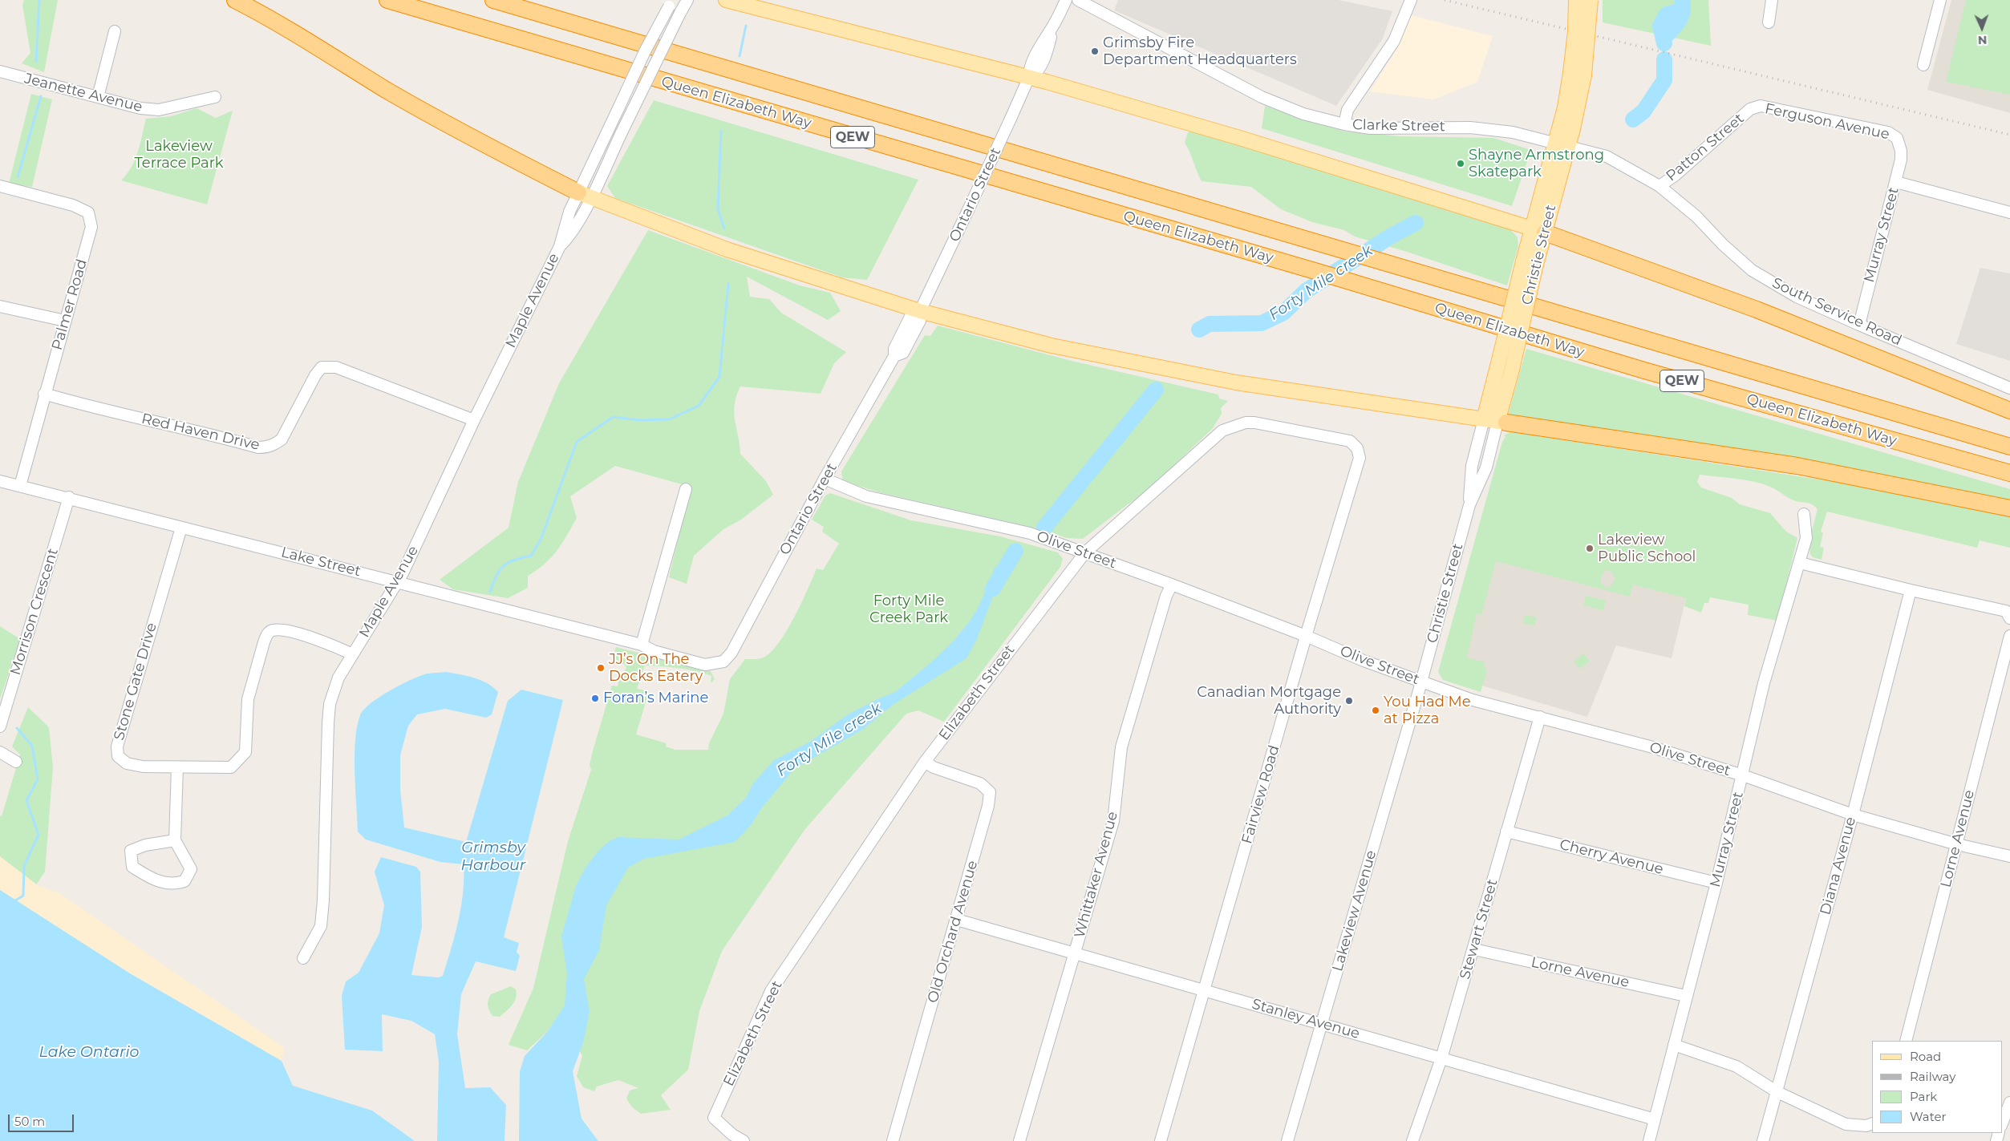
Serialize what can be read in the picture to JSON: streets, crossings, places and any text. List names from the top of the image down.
{
  "streets": {
    "highway": ["Queen Elizabeth Way", "QEW"],
    "main road": ["Christie Street"],
    "street": [
      "Jeanette Avenue",
      "Ferguson Avenue",
      "Clarke Street",
      "Patton Street",
      "Ontario Street",
      "Murray Street",
      "Maple Avenue",
      "Palmer Road",
      "South Service Road",
      "Red Haven Drive",
      "Olive Street",
      "Lake Street",
      "Morrison Crescent",
      "Stone Gate Drive",
      "Elizabeth Street",
      "Fairview Road",
      "Lorne Avenue",
      "Cherry Avenue",
      "Diana Avenue",
      "Whittaker Avenue",
      "Lakeview Avenue",
      "Stewart Street",
      "Old Orchard Avenue",
      "Stanley Avenue"
    ]
  },
  "crossings": [
    ["Ferguson Avenue", "Patton Street"],
    ["Ferguson Avenue", "Murray Street"],
    ["Clarke Street", "Christie Street"],
    ["Clarke Street", "South Service Road"],
    ["Patton Street", "South Service Road"],
    ["Ontario Street", "Olive Street"],
    ["Ontario Street", "Lake Street"],
    ["Murray Street", "South Service Road"],
    ["Murray Street", "Olive Street"],
    ["Murray Street", "Lorne Avenue"],
    ["Murray Street", "Cherry Avenue"],
    ["Murray Street", "Stanley Avenue"],
    ["Christie Street", "South Service Road"],
    ["Christie Street", "Olive Street"],
    ["Christie Street", "Lakeview Avenue"],
    ["Maple Avenue", "Red Haven Drive"],
    ["Maple Avenue", "Lake Street"],
    ["Maple Avenue", "Stone Gate Drive"],
    ["Palmer Road", "Red Haven Drive"],
    ["Palmer Road", "Lake Street"],
    ["Olive Street", "Elizabeth Street"],
    ["Olive Street", "Fairview Road"],
    ["Olive Street", "Lorne Avenue"],
    ["Olive Street", "Diana Avenue"],
    ["Olive Street", "Whittaker Avenue"],
    ["Olive Street", "Lakeview Avenue"],
    ["Olive Street", "Stewart Street"],
    ["Lake Street", "Morrison Crescent"],
    ["Lake Street", "Stone Gate Drive"],
    ["Elizabeth Street", "Fairview Road"],
    ["Elizabeth Street", "Old Orchard Avenue"],
    ["Fairview Road", "Stanley Avenue"],
    ["Lorne Avenue", "Stewart Street"],
    ["Cherry Avenue", "Stewart Street"],
    ["Whittaker Avenue", "Stanley Avenue"],
    ["Lakeview Avenue", "Stanley Avenue"],
    ["Stewart Street", "Stanley Avenue"],
    ["Old Orchard Avenue", "Stanley Avenue"]
  ],
  "water": ["Forty Mile creek", "Grimsby Harbour", "Lake Ontario"],
  "parks": ["Lakeview Terrace Park", "Forty Mile Creek Park"],
  "places": [
    "Grimsby Fire Department Headquarters",
    "Shayne Armstrong Skatepark",
    "Lakeview Public School",
    "JJ’s On The Docks Eatery",
    "Foran’s Marine",
    "Canadian Mortgage Authority",
    "You Had Me at Pizza"
  ],
  "legend": [
    "Road",
    "Railway",
    "Park",
    "Water"
  ],
  "scale_bar": "50 m",
  "north": "bottom"
}
